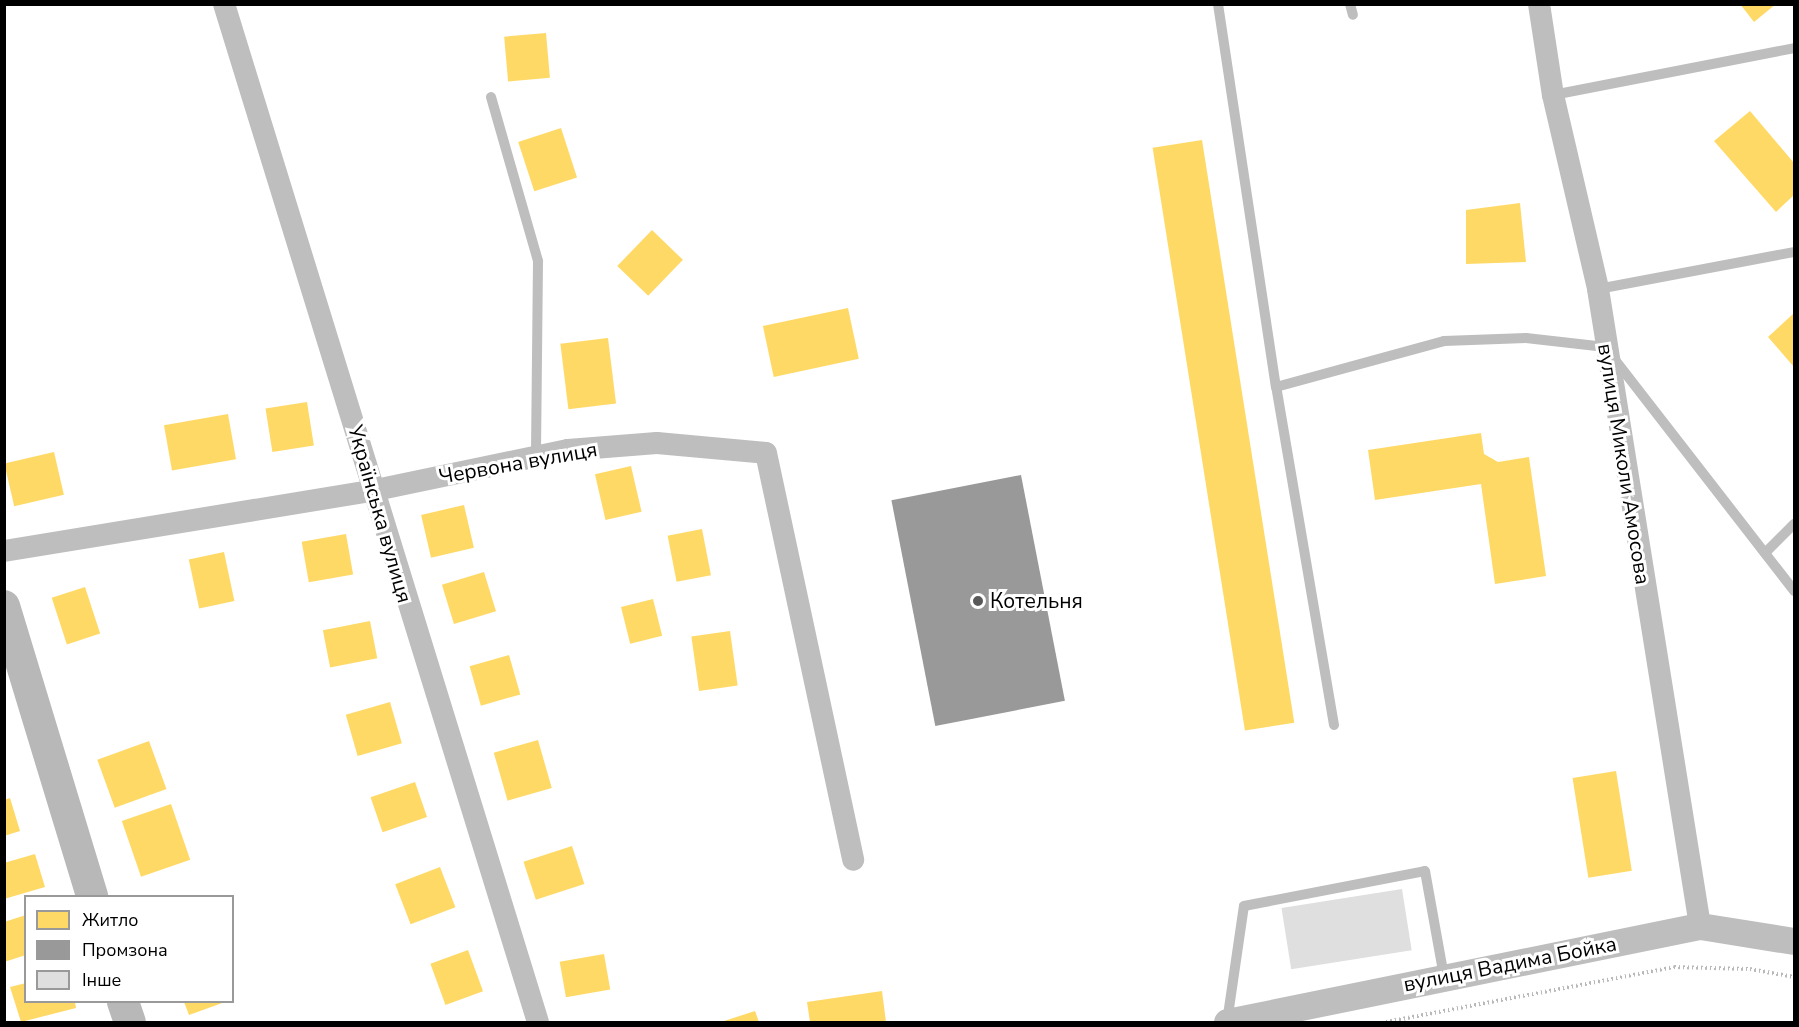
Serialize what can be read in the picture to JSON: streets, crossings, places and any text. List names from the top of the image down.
{
  "streets": {
    "street": [
      "Червона вулиця",
      "вулиця Миколи Амосова",
      "Українська вулиця",
      "вулиця Вадима Бойка"
    ]
  },
  "crossings": [
    ["Червона вулиця", "Українська вулиця"],
    ["вулиця Миколи Амосова", "вулиця Вадима Бойка"]
  ],
  "places": ["Котельня"],
  "legend": ["Житло", "Промзона", "Інше"]
}
